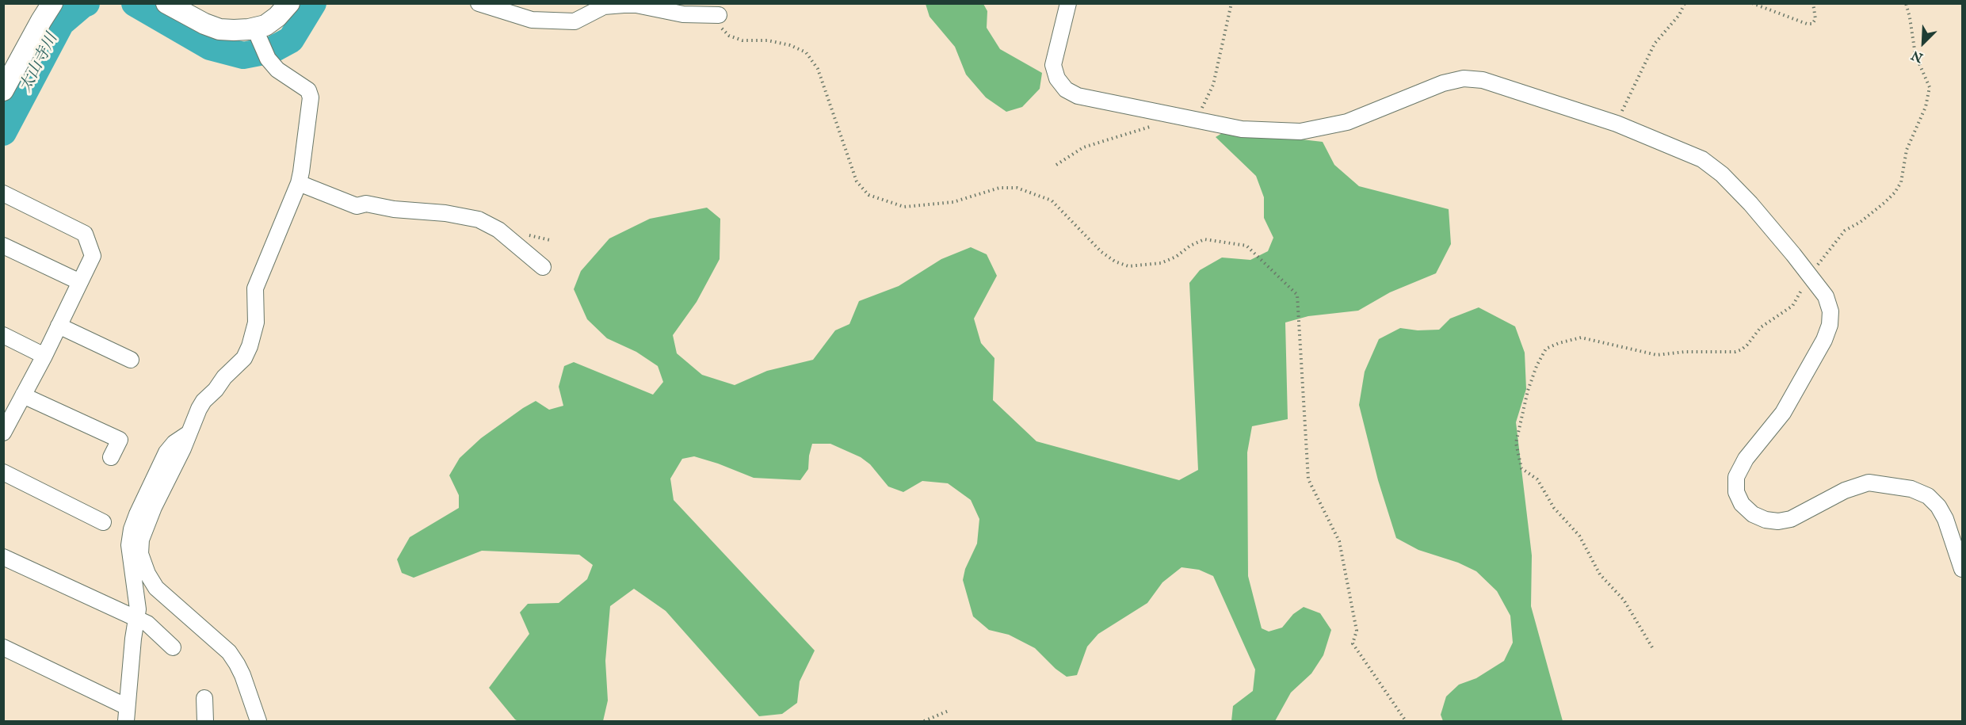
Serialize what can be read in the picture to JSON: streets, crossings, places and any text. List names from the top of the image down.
{
  "water": ["太山寺川"],
  "north": "bottom left"
}
